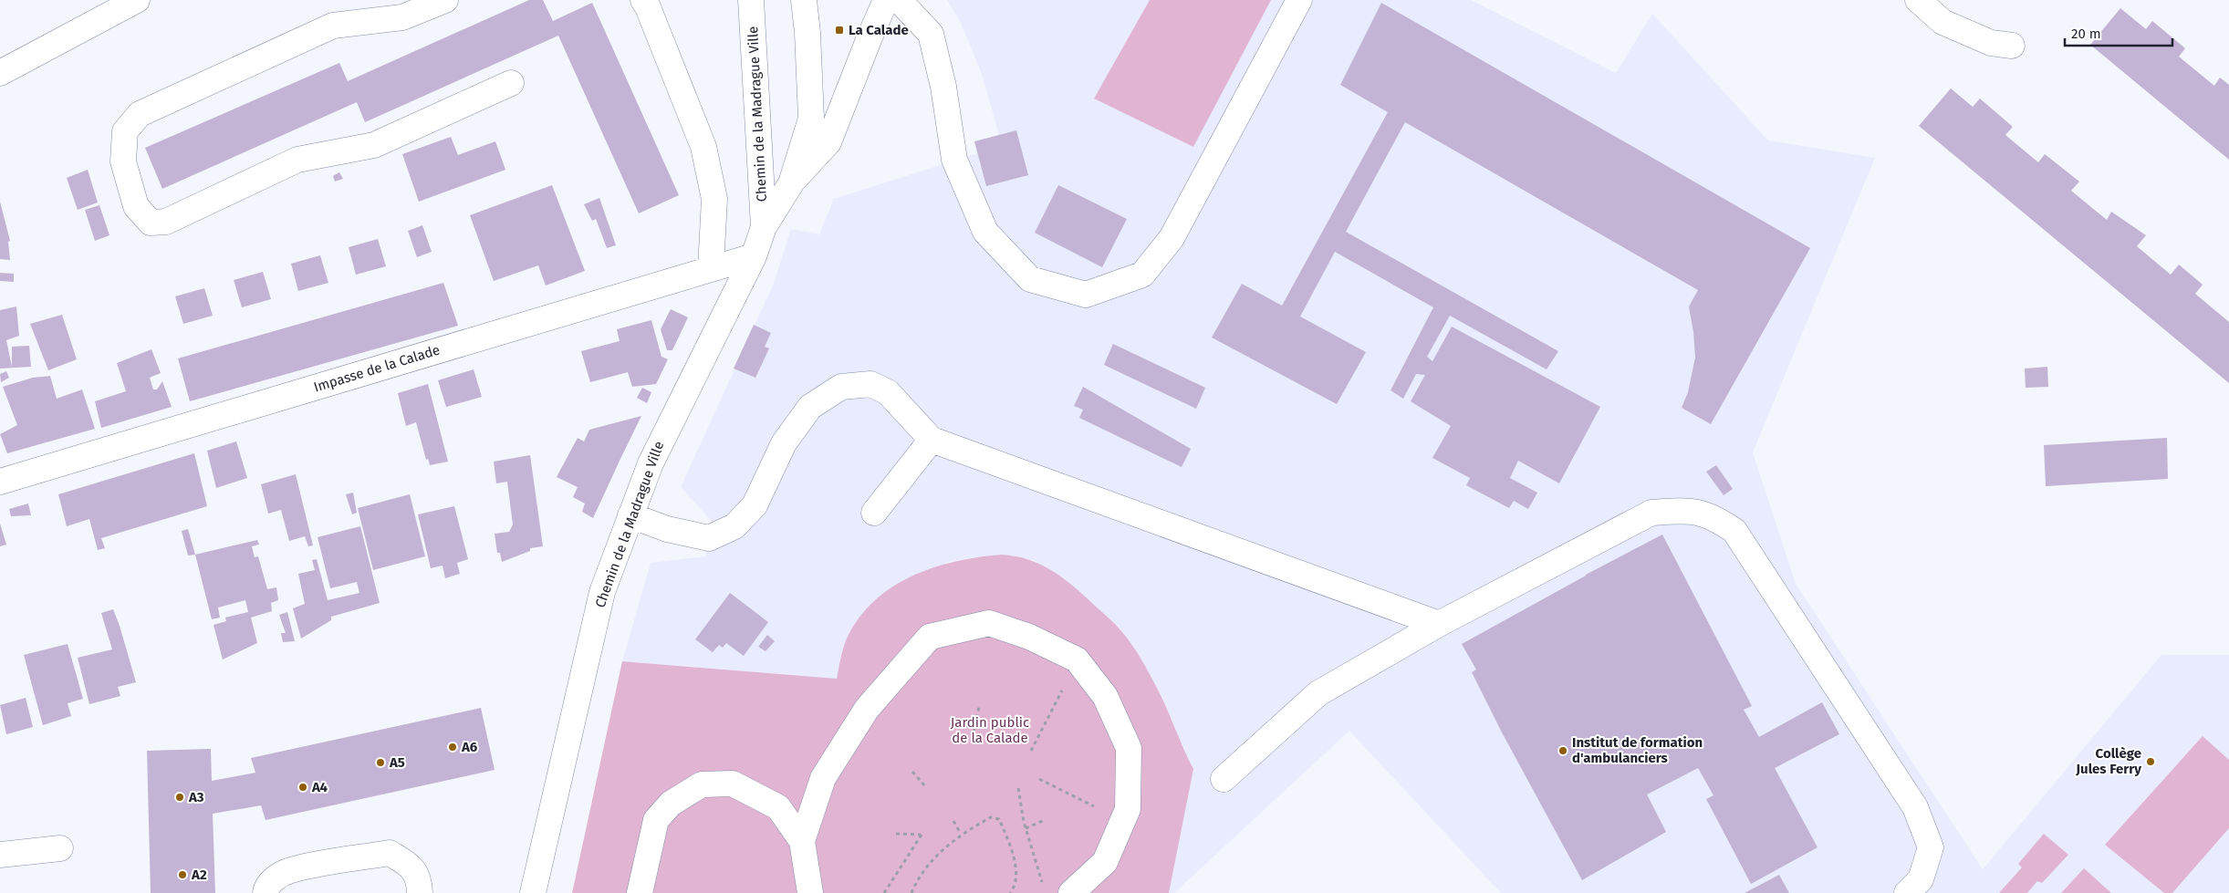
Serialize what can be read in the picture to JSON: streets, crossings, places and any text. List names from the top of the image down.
{
  "streets": {
    "street": ["Chemin de la Madrague Ville", "Impasse de la Calade"]
  },
  "crossings": [
    ["Chemin de la Madrague Ville", "Impasse de la Calade"]
  ],
  "parks": ["Jardin public de la Calade"],
  "places": {
    "transit": ["La Calade"],
    "other": [
      "A6",
      "Institut de formation d'ambulanciers",
      "Collège Jules Ferry",
      "A5",
      "A4",
      "A3",
      "A2"
    ]
  },
  "scale_bar": "20 m"
}
